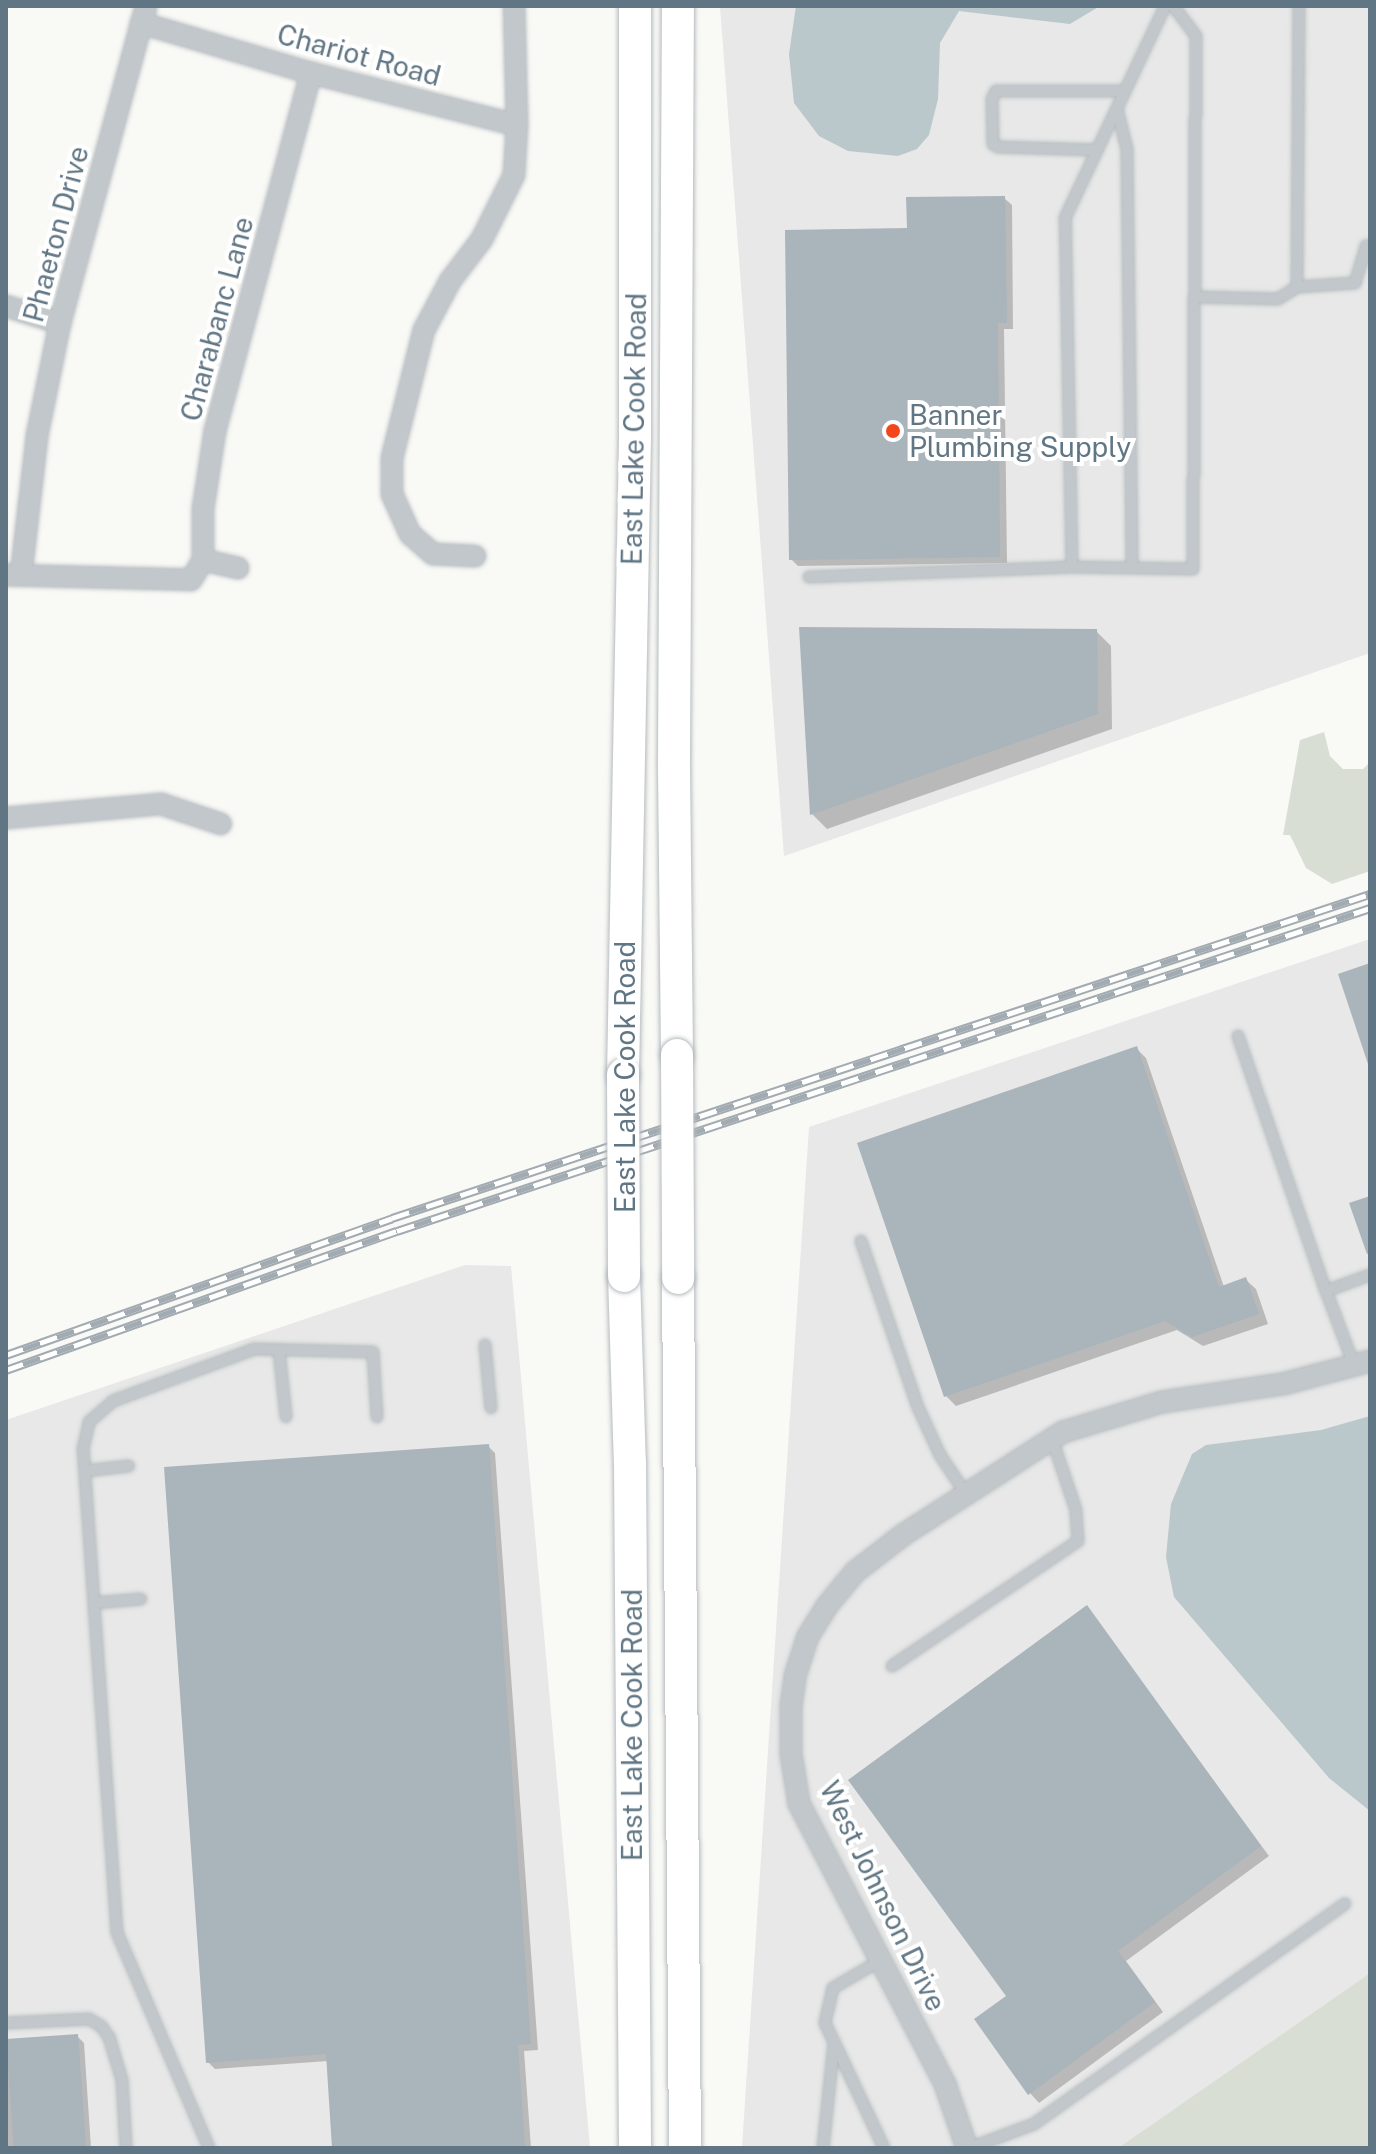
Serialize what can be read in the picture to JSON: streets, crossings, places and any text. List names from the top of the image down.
{
  "streets": {
    "main road": ["East Lake Cook Road"],
    "street": [
      "Chariot Road",
      "Phaeton Drive",
      "Charabanc Lane",
      "West Johnson Drive"
    ]
  },
  "crossings": [
    ["Chariot Road", "Phaeton Drive"],
    ["Chariot Road", "Charabanc Lane"]
  ],
  "places": ["Banner Plumbing Supply"]
}
